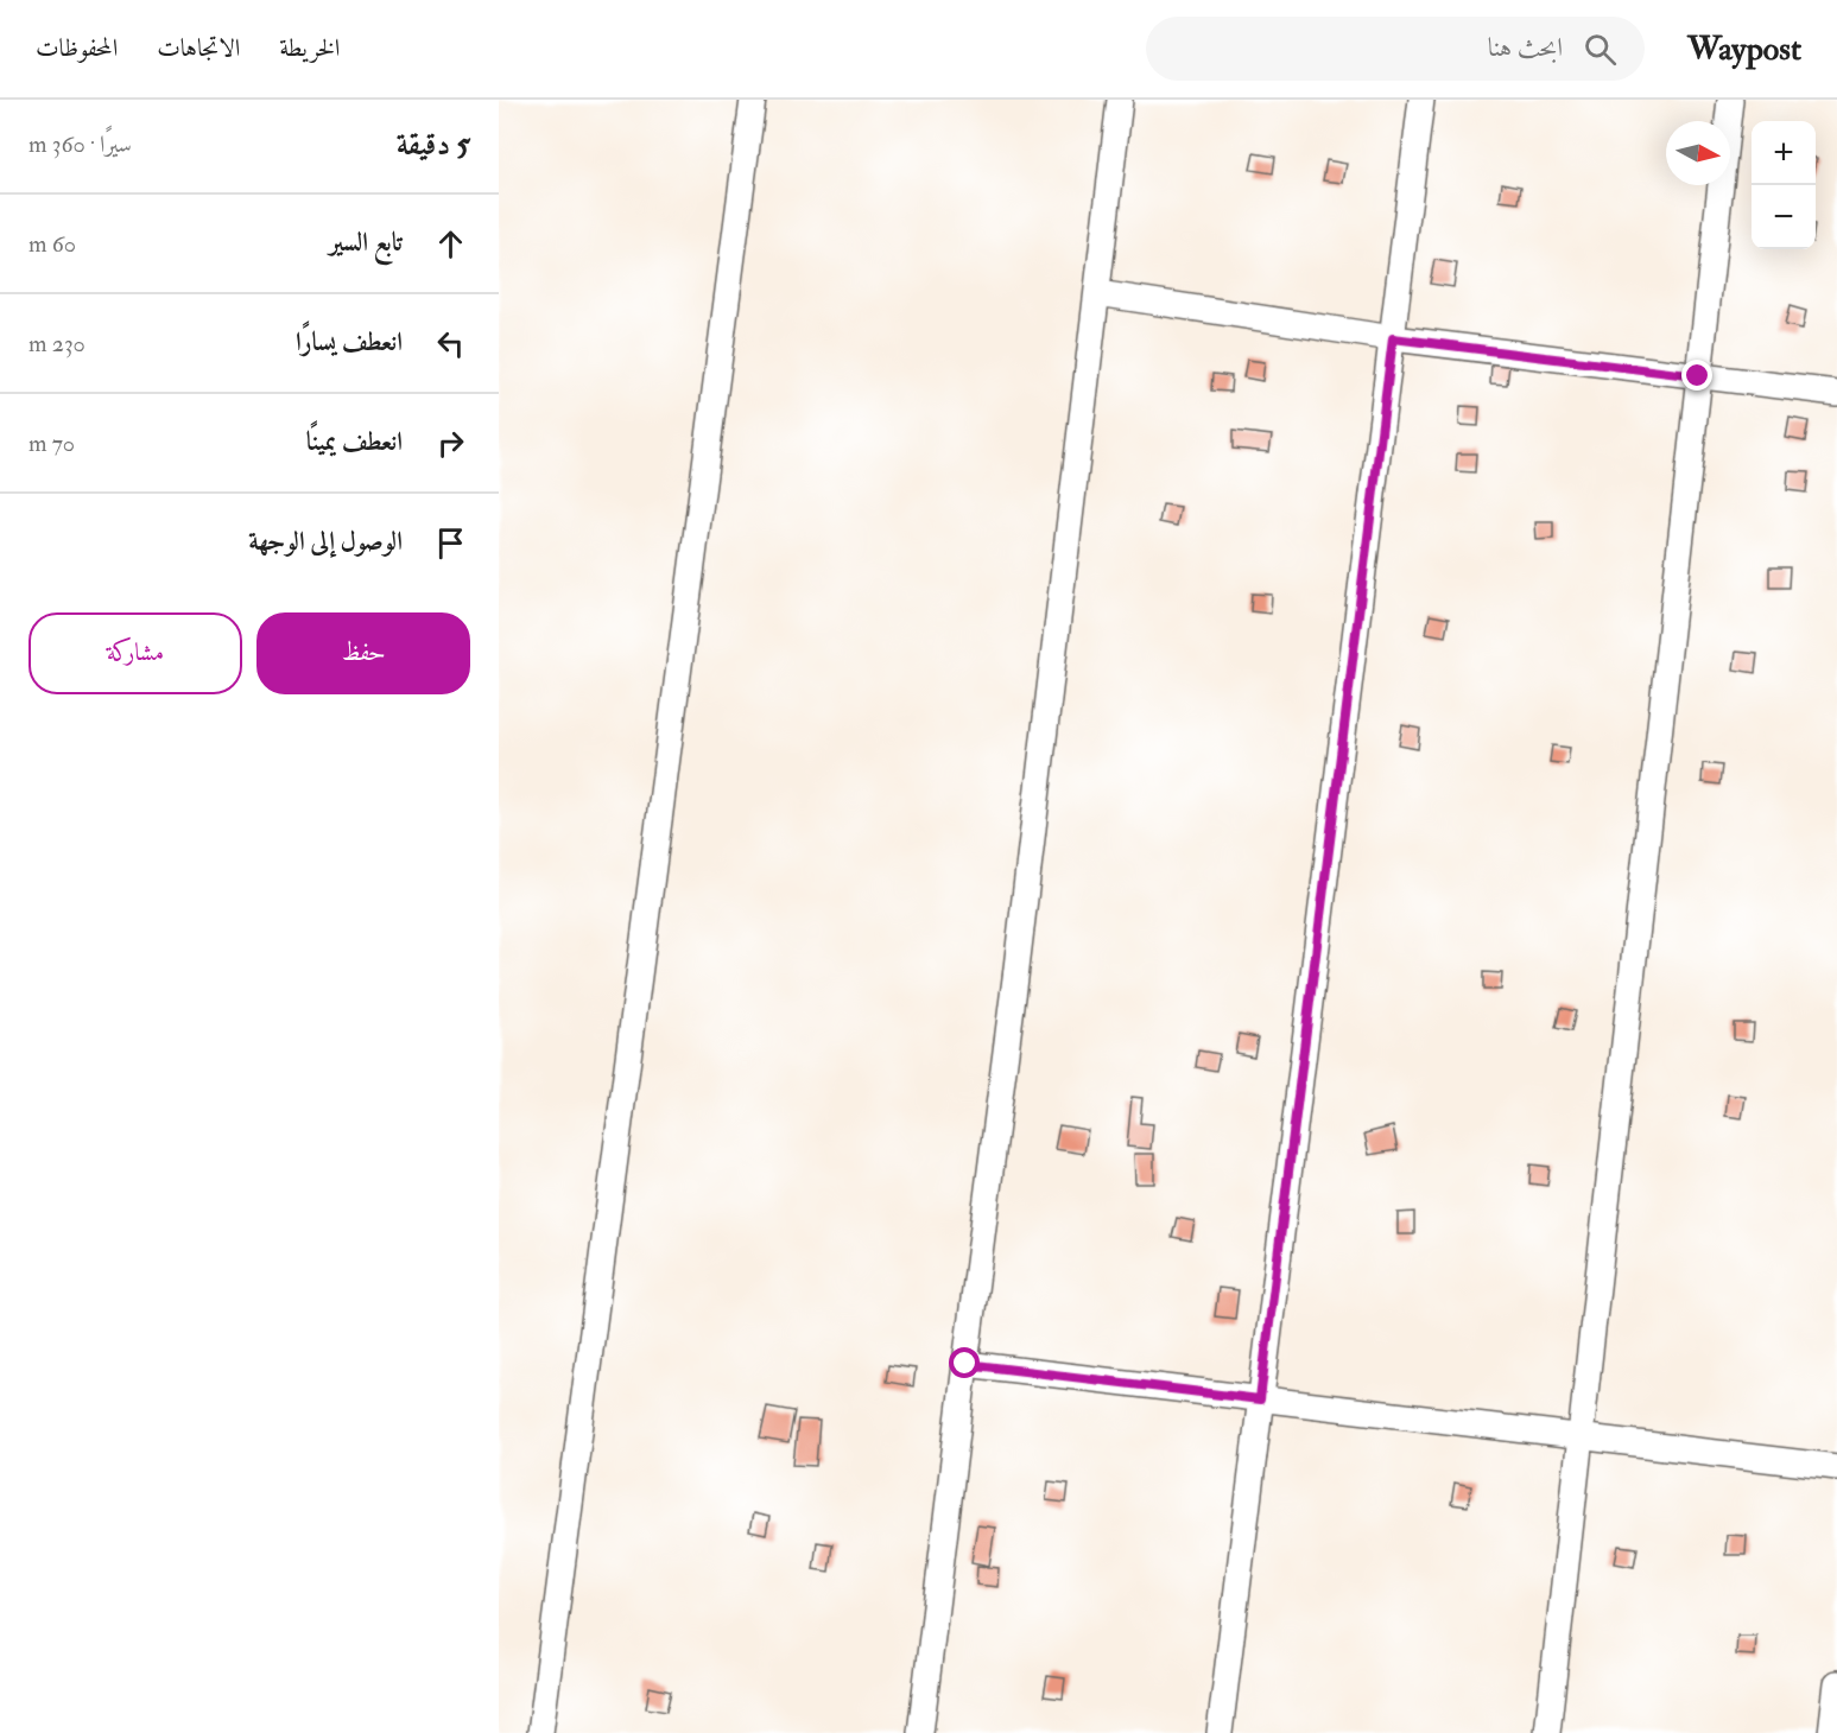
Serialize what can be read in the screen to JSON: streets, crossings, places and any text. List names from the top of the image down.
{
  "north": "right",
  "page": {
    "header": "Waypost",
    "search": "ابحث هنا",
    "nav": ["الخريطة", "الاتجاهات", "المحفوظات"],
    "heading": ["5 دقيقة", "سيرًا · 360 m"],
    "map_buttons": ["+", "−"],
    "list": [
      ["تابع السير", "60 m"],
      ["انعطف يسارًا", "230 m"],
      ["انعطف يمينًا", "70 m"],
      "الوصول إلى الوجهة"
    ],
    "buttons": ["حفظ", "مشاركة"]
  }
}
